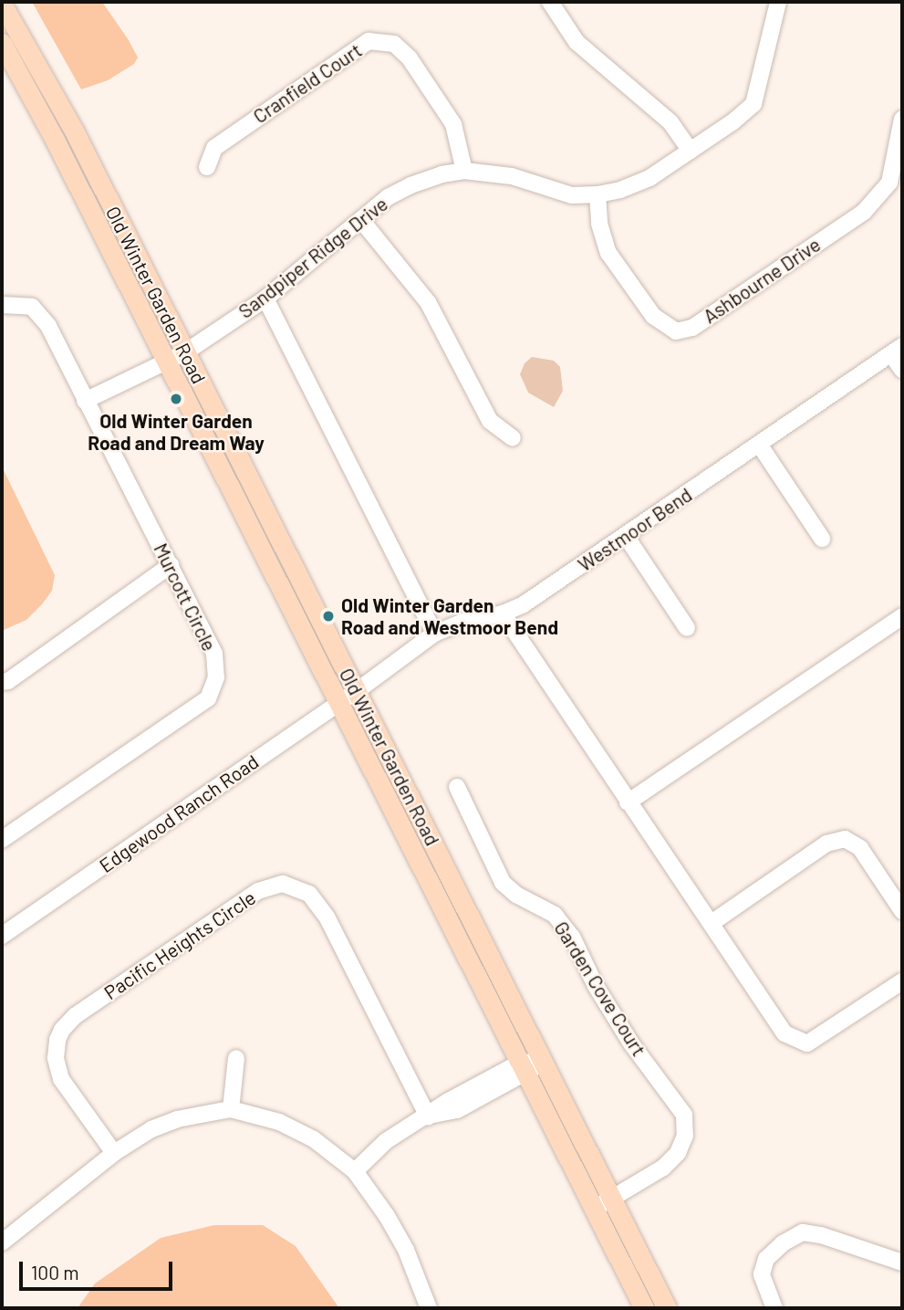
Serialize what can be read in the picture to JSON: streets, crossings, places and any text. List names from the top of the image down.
{
  "streets": {
    "main road": ["Old Winter Garden Road"],
    "street": [
      "Cranfield Court",
      "Sandpiper Ridge Drive",
      "Ashbourne Drive",
      "Westmoor Bend",
      "Murcott Circle",
      "Edgewood Ranch Road",
      "Pacific Heights Circle",
      "Garden Cove Court"
    ]
  },
  "crossings": [
    ["Cranfield Court", "Sandpiper Ridge Drive"],
    ["Sandpiper Ridge Drive", "Ashbourne Drive"],
    ["Sandpiper Ridge Drive", "Old Winter Garden Road"],
    ["Sandpiper Ridge Drive", "Murcott Circle"],
    ["Old Winter Garden Road", "Westmoor Bend"],
    ["Old Winter Garden Road", "Edgewood Ranch Road"],
    ["Old Winter Garden Road", "Garden Cove Court"],
    ["Westmoor Bend", "Edgewood Ranch Road"]
  ],
  "places": ["Old Winter Garden Road and Dream Way", "Old Winter Garden Road and Westmoor Bend"],
  "scale_bar": "100 m"
}
